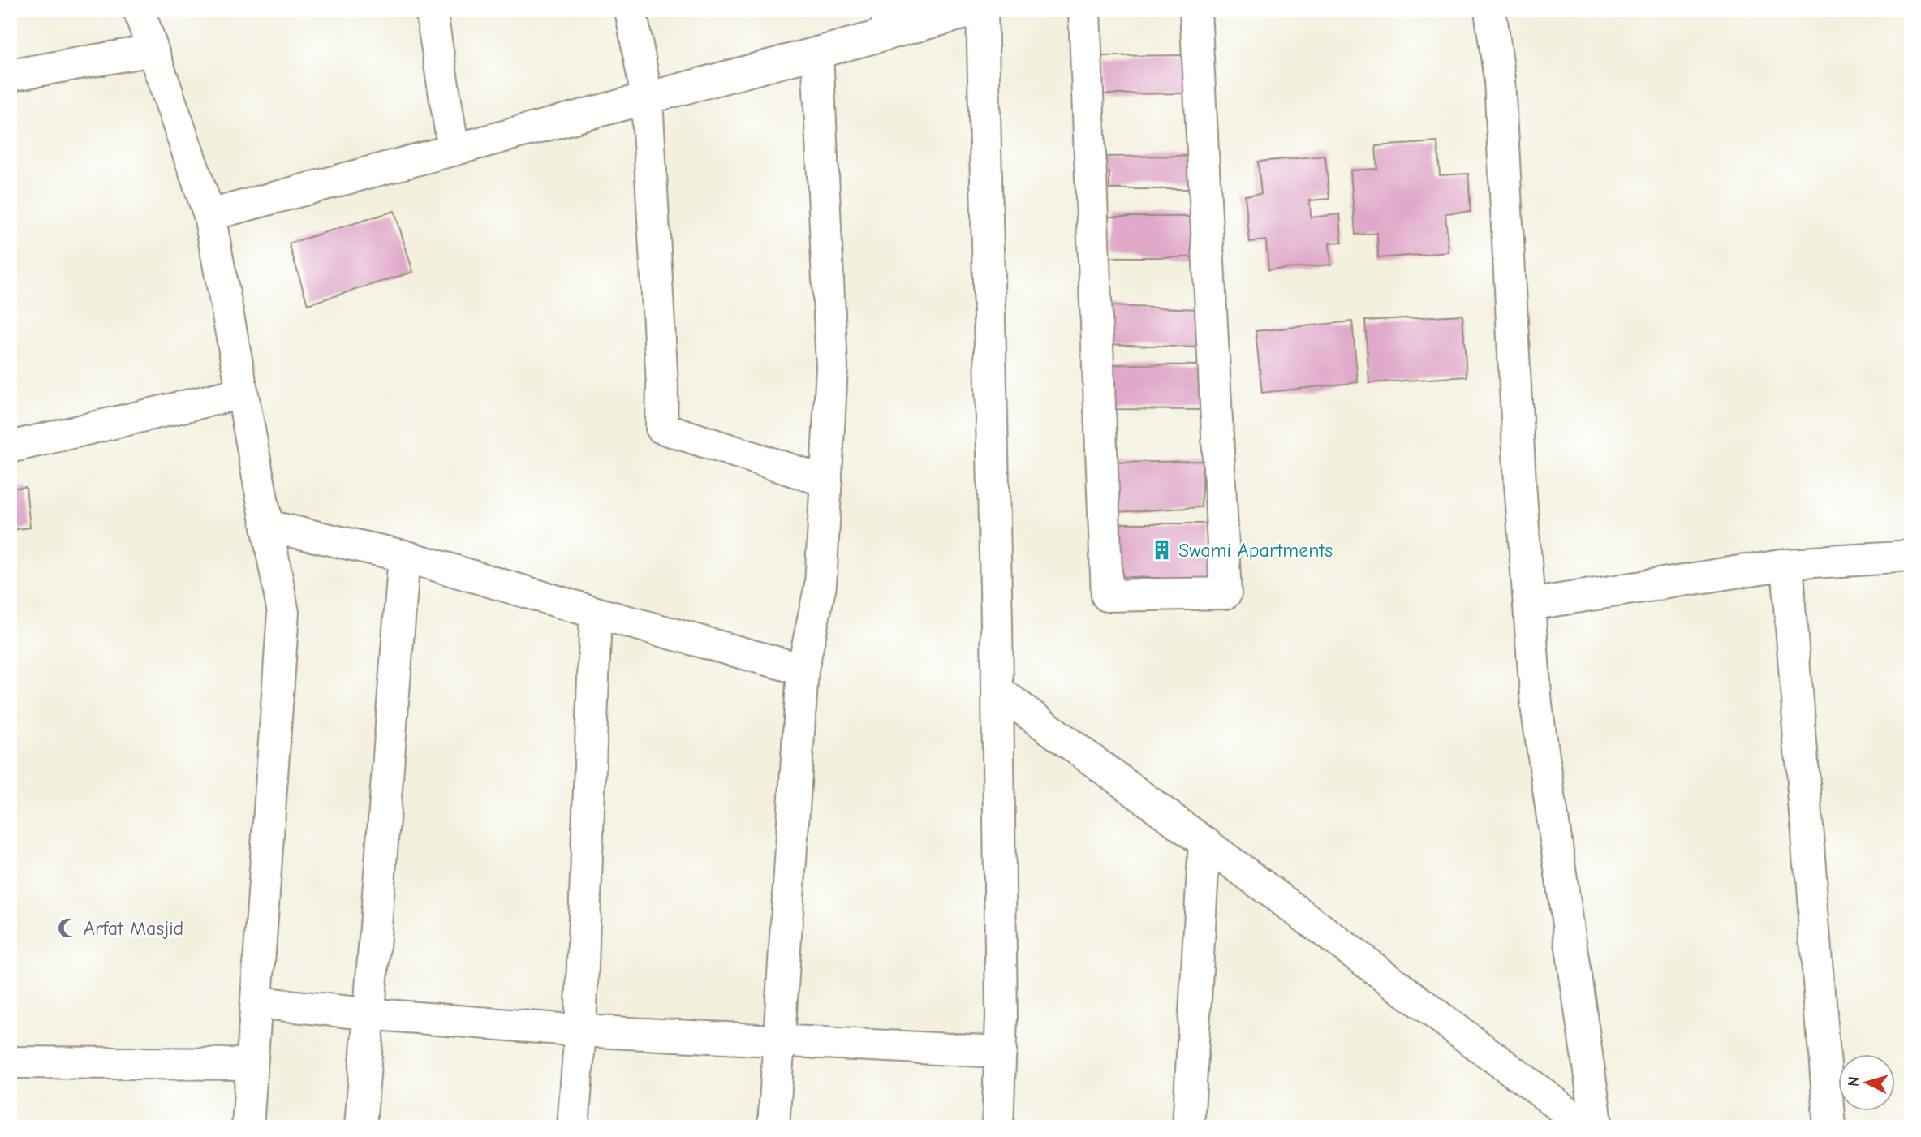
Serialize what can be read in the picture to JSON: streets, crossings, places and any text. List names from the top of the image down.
{
  "places": {
    "building": ["Swami Apartments"],
    "mosque": ["Arfat Masjid"]
  },
  "north": "left"
}
